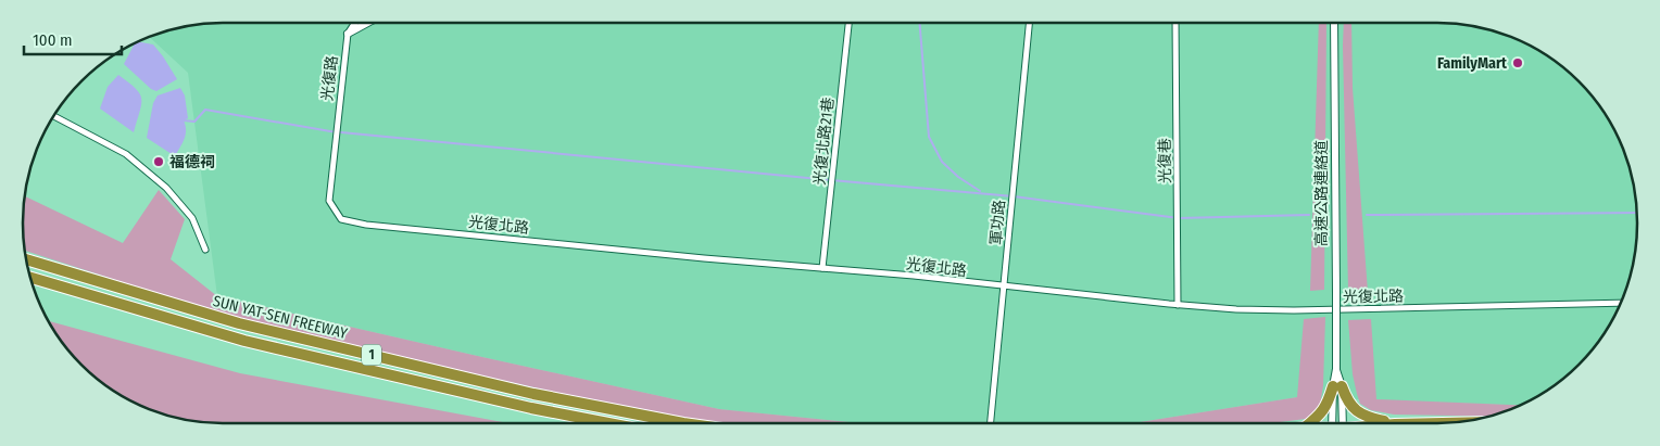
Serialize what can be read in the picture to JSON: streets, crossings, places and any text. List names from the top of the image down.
{
  "streets": {
    "highway": ["SUN YAT-SEN FREEWAY", "1"],
    "street": [
      "光復路",
      "光復北路21巷",
      "光復巷",
      "高速公路連絡道",
      "軍功路",
      "光復北路"
    ]
  },
  "crossings": [
    ["光復路", "光復北路"],
    ["光復北路21巷", "光復北路"],
    ["光復巷", "光復北路"],
    ["軍功路", "光復北路"]
  ],
  "places": ["FamilyMart", "福德祠"],
  "scale_bar": "100 m"
}
